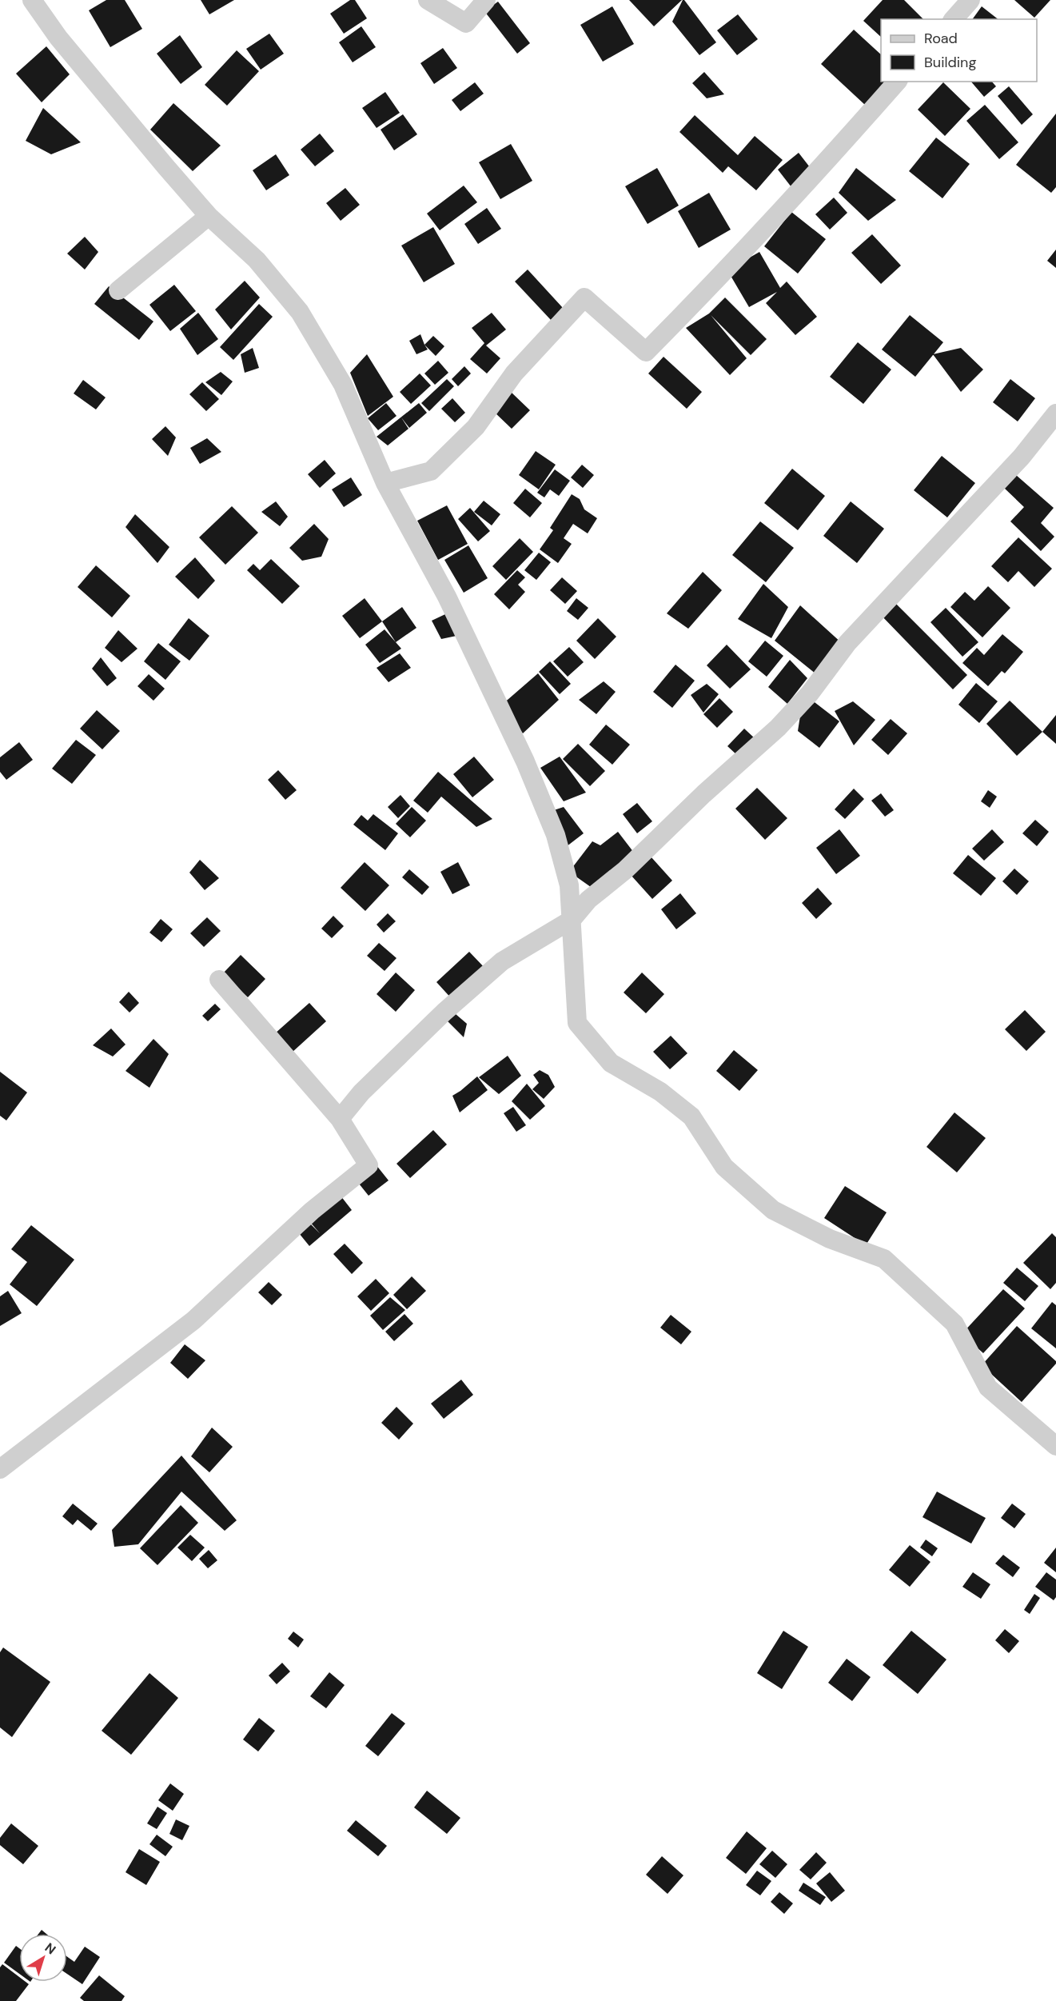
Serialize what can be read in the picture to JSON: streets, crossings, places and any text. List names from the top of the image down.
{
  "legend": ["Road", "Building"],
  "north": "top right"
}
